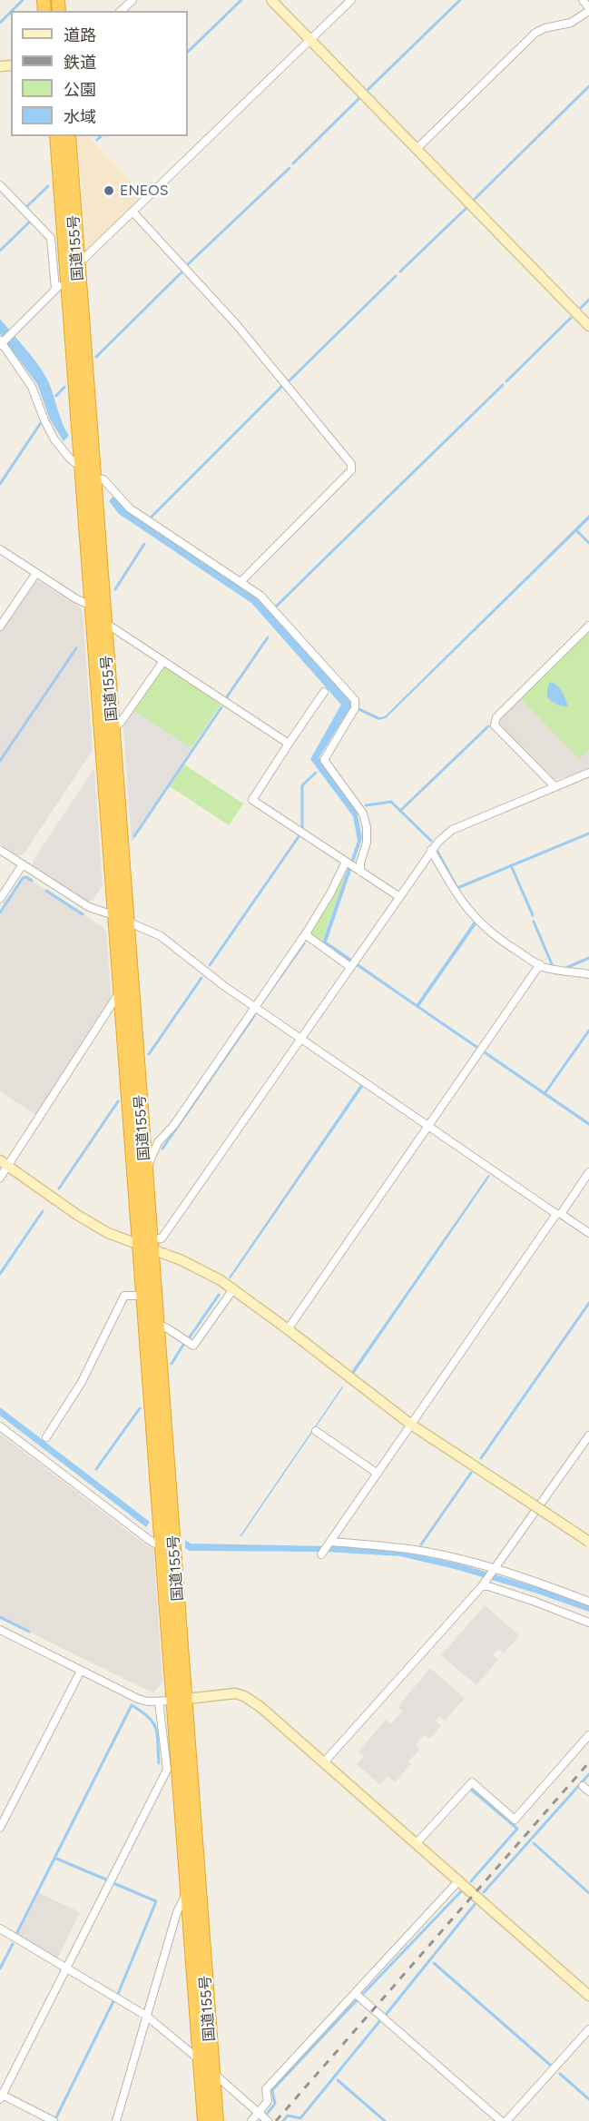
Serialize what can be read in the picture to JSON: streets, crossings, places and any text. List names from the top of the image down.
{
  "streets": {
    "highway": ["国道155号"]
  },
  "places": ["ENEOS"],
  "legend": [
    "道路",
    "鉄道",
    "公園",
    "水域"
  ]
}
